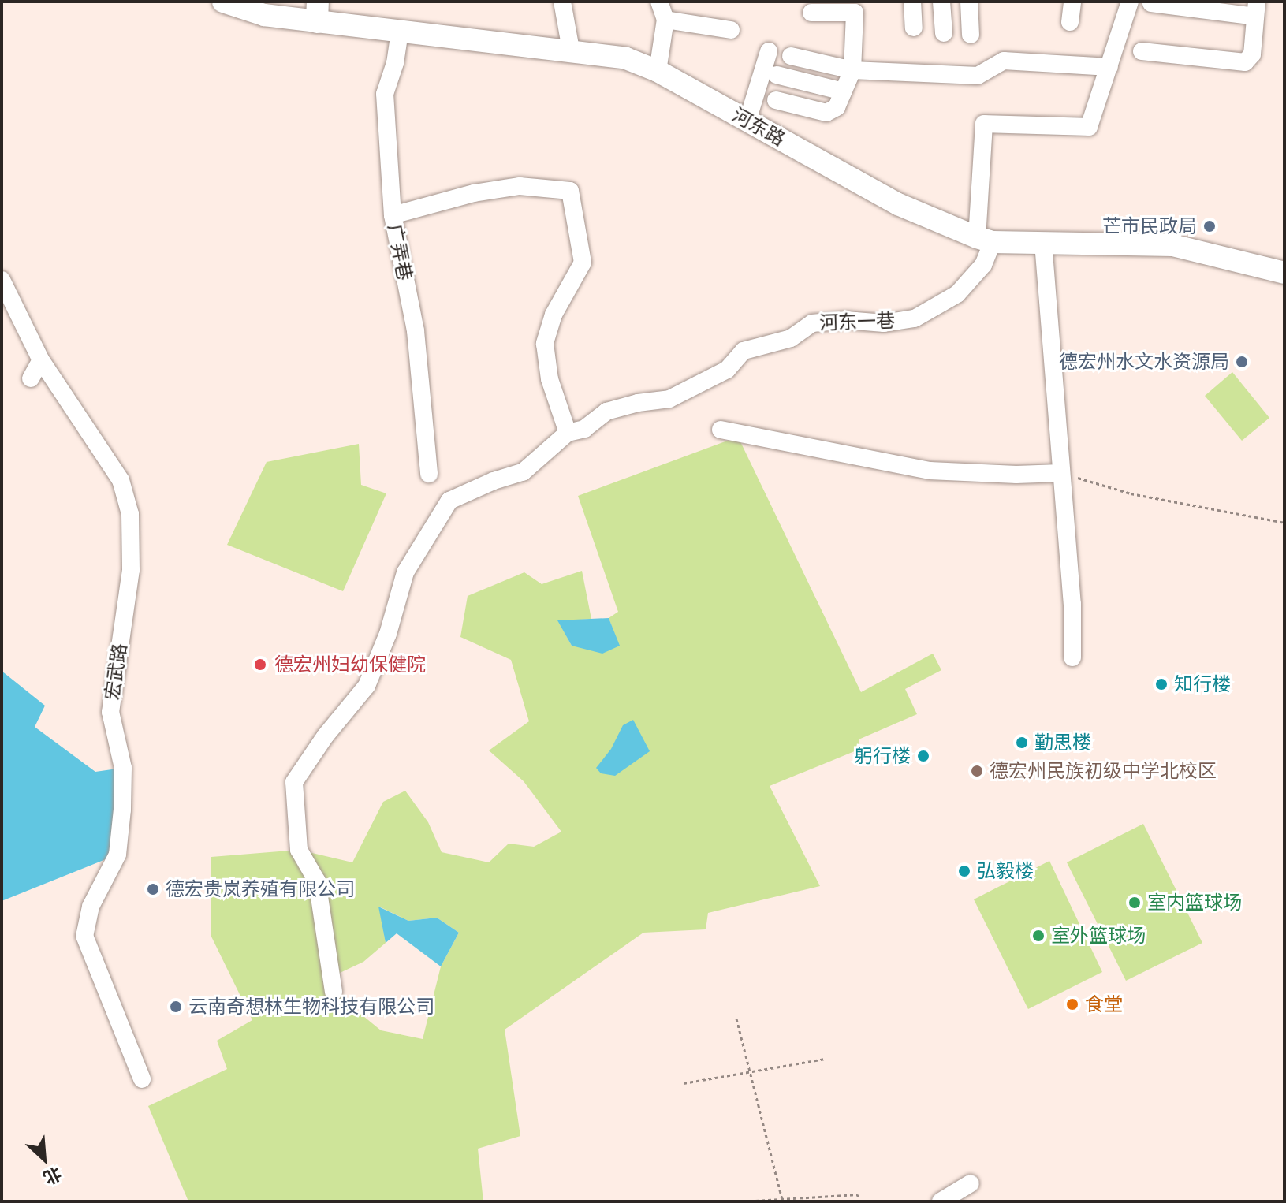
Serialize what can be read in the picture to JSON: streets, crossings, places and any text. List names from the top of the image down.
{
  "streets": {
    "main road": ["河东路"],
    "street": ["广弄巷", "河东一巷", "宏武路"]
  },
  "crossings": [
    ["河东路", "广弄巷"],
    ["河东路", "河东一巷"]
  ],
  "places": [
    "芒市民政局",
    "德宏州水文水资源局",
    "德宏州妇幼保健院",
    "知行楼",
    "勤思楼",
    "躬行楼",
    "德宏州民族初级中学北校区",
    "弘毅楼",
    "德宏贵岚养殖有限公司",
    "室内篮球场",
    "室外篮球场",
    "食堂",
    "云南奇想林生物科技有限公司"
  ],
  "north": "bottom right"
}
